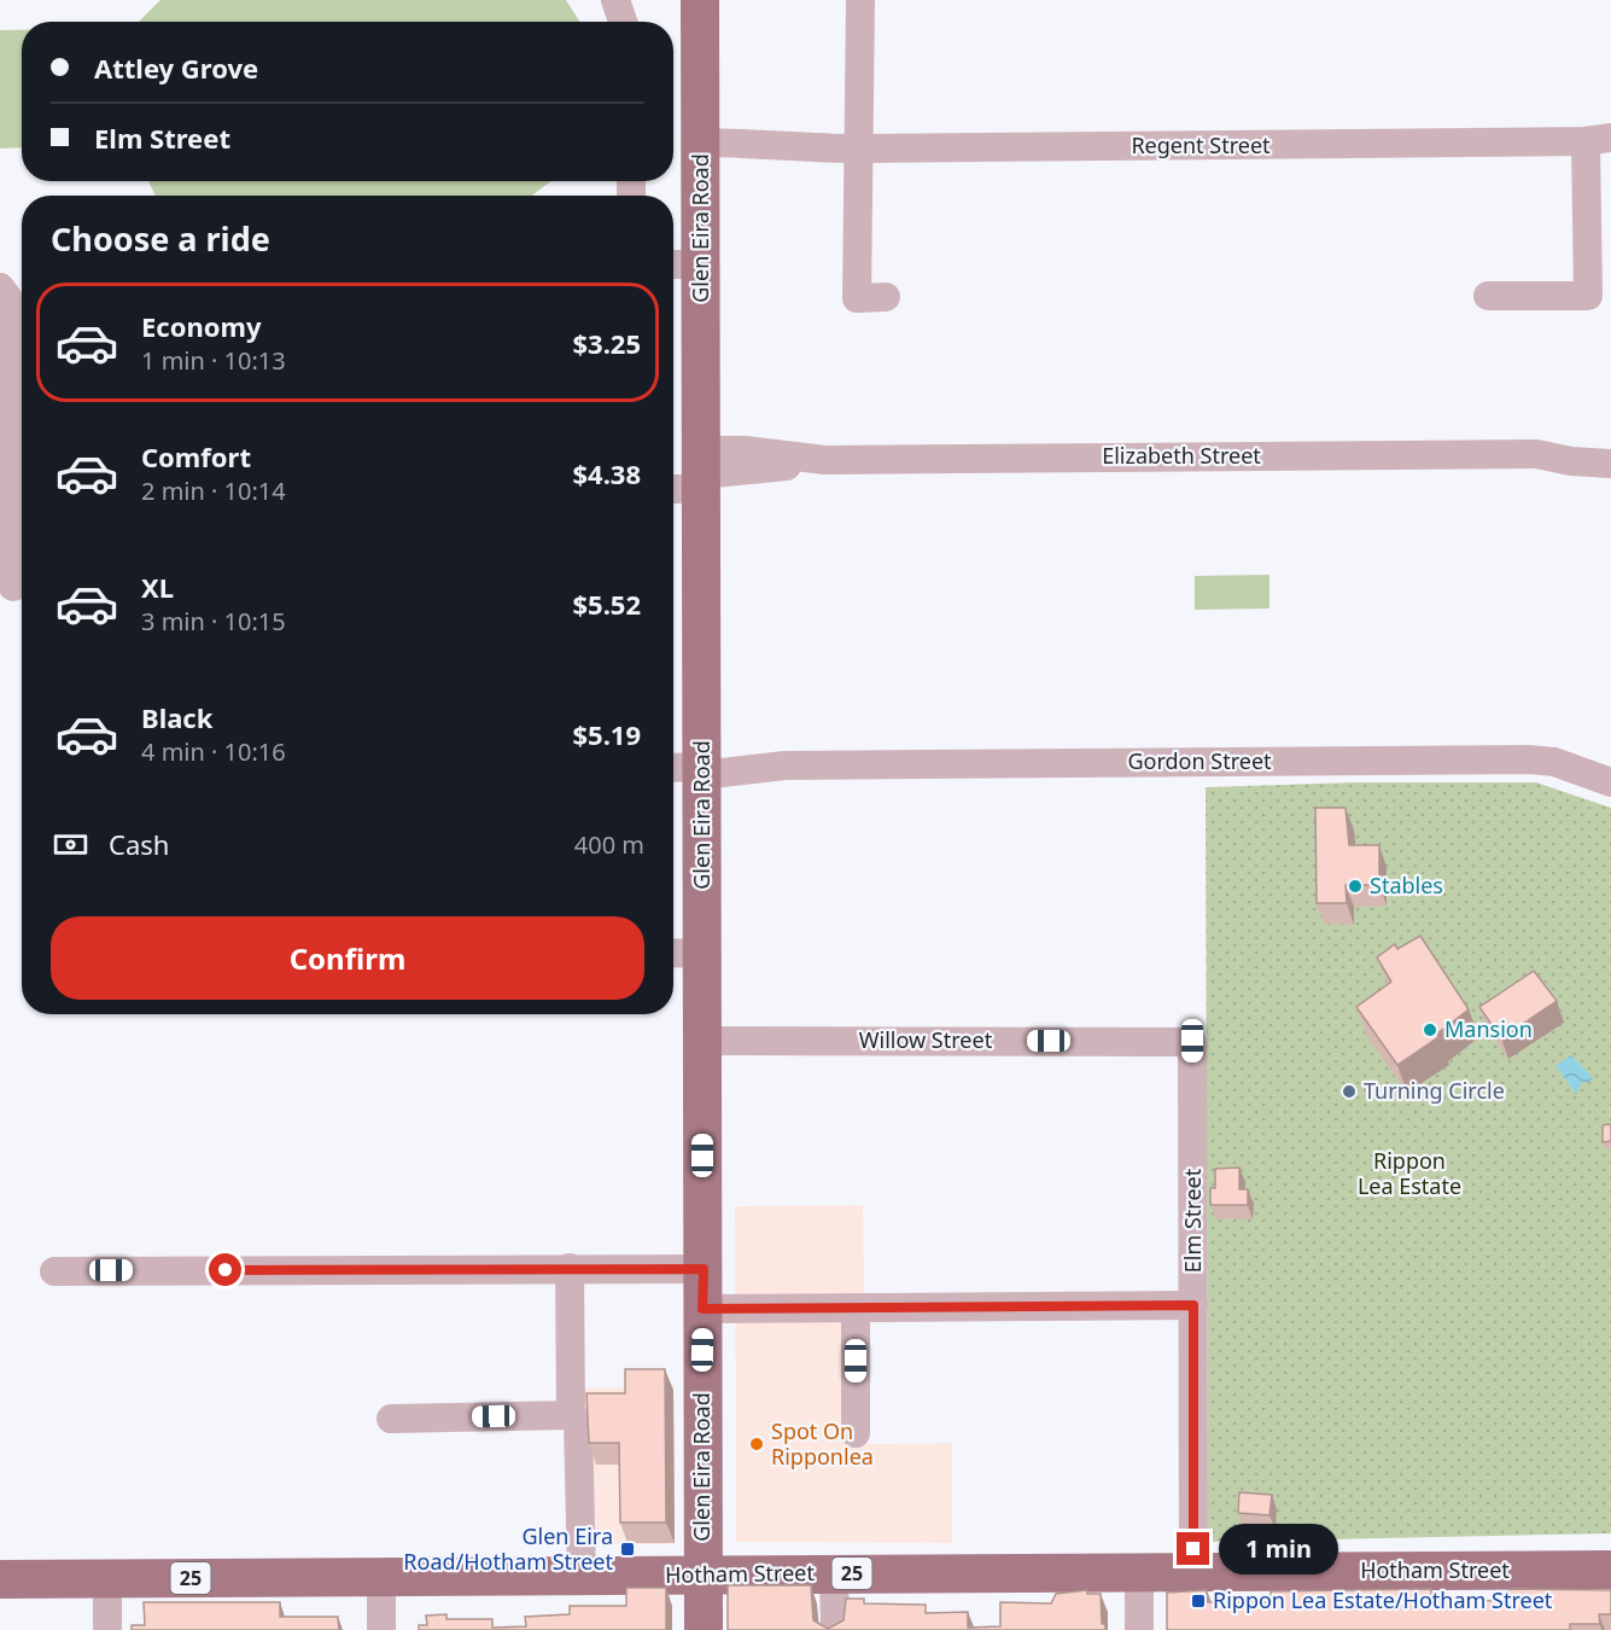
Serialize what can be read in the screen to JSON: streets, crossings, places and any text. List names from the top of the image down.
{
  "streets": {
    "main road": ["Glen Eira Road", "Hotham Street", "25"],
    "street": [
      "Regent Street",
      "Elizabeth Street",
      "Gordon Street",
      "Willow Street",
      "Elm Street"
    ]
  },
  "crossings": [
    ["Regent Street", "Glen Eira Road"],
    ["Glen Eira Road", "Elizabeth Street"],
    ["Glen Eira Road", "Gordon Street"],
    ["Glen Eira Road", "Willow Street"],
    ["Glen Eira Road", "Hotham Street"],
    ["Willow Street", "Elm Street"],
    ["Elm Street", "Hotham Street"]
  ],
  "parks": ["Rippon Lea Estate"],
  "places": {
    "other": [
      "Stables",
      "Mansion",
      "Turning Circle",
      "Spot On Ripponlea"
    ],
    "transit": ["Glen Eira Road/Hotham Street", "Rippon Lea Estate/Hotham Street"]
  },
  "page": {
    "banner": ["Attley Grove", "Elm Street"],
    "heading": "Choose a ride",
    "list": [
      {
        "name": "Economy",
        "note": "1 min · 10:13",
        "value": "$3.25"
      },
      {
        "name": "Comfort",
        "note": "2 min · 10:14",
        "value": "$4.38"
      },
      {
        "name": "XL",
        "note": "3 min · 10:15",
        "value": "$5.52"
      },
      {
        "name": "Black",
        "note": "4 min · 10:16",
        "value": "$5.19"
      }
    ],
    "pay": ["Cash", "400 m"],
    "buttons": "Confirm",
    "bubble": "1 min"
  }
}
